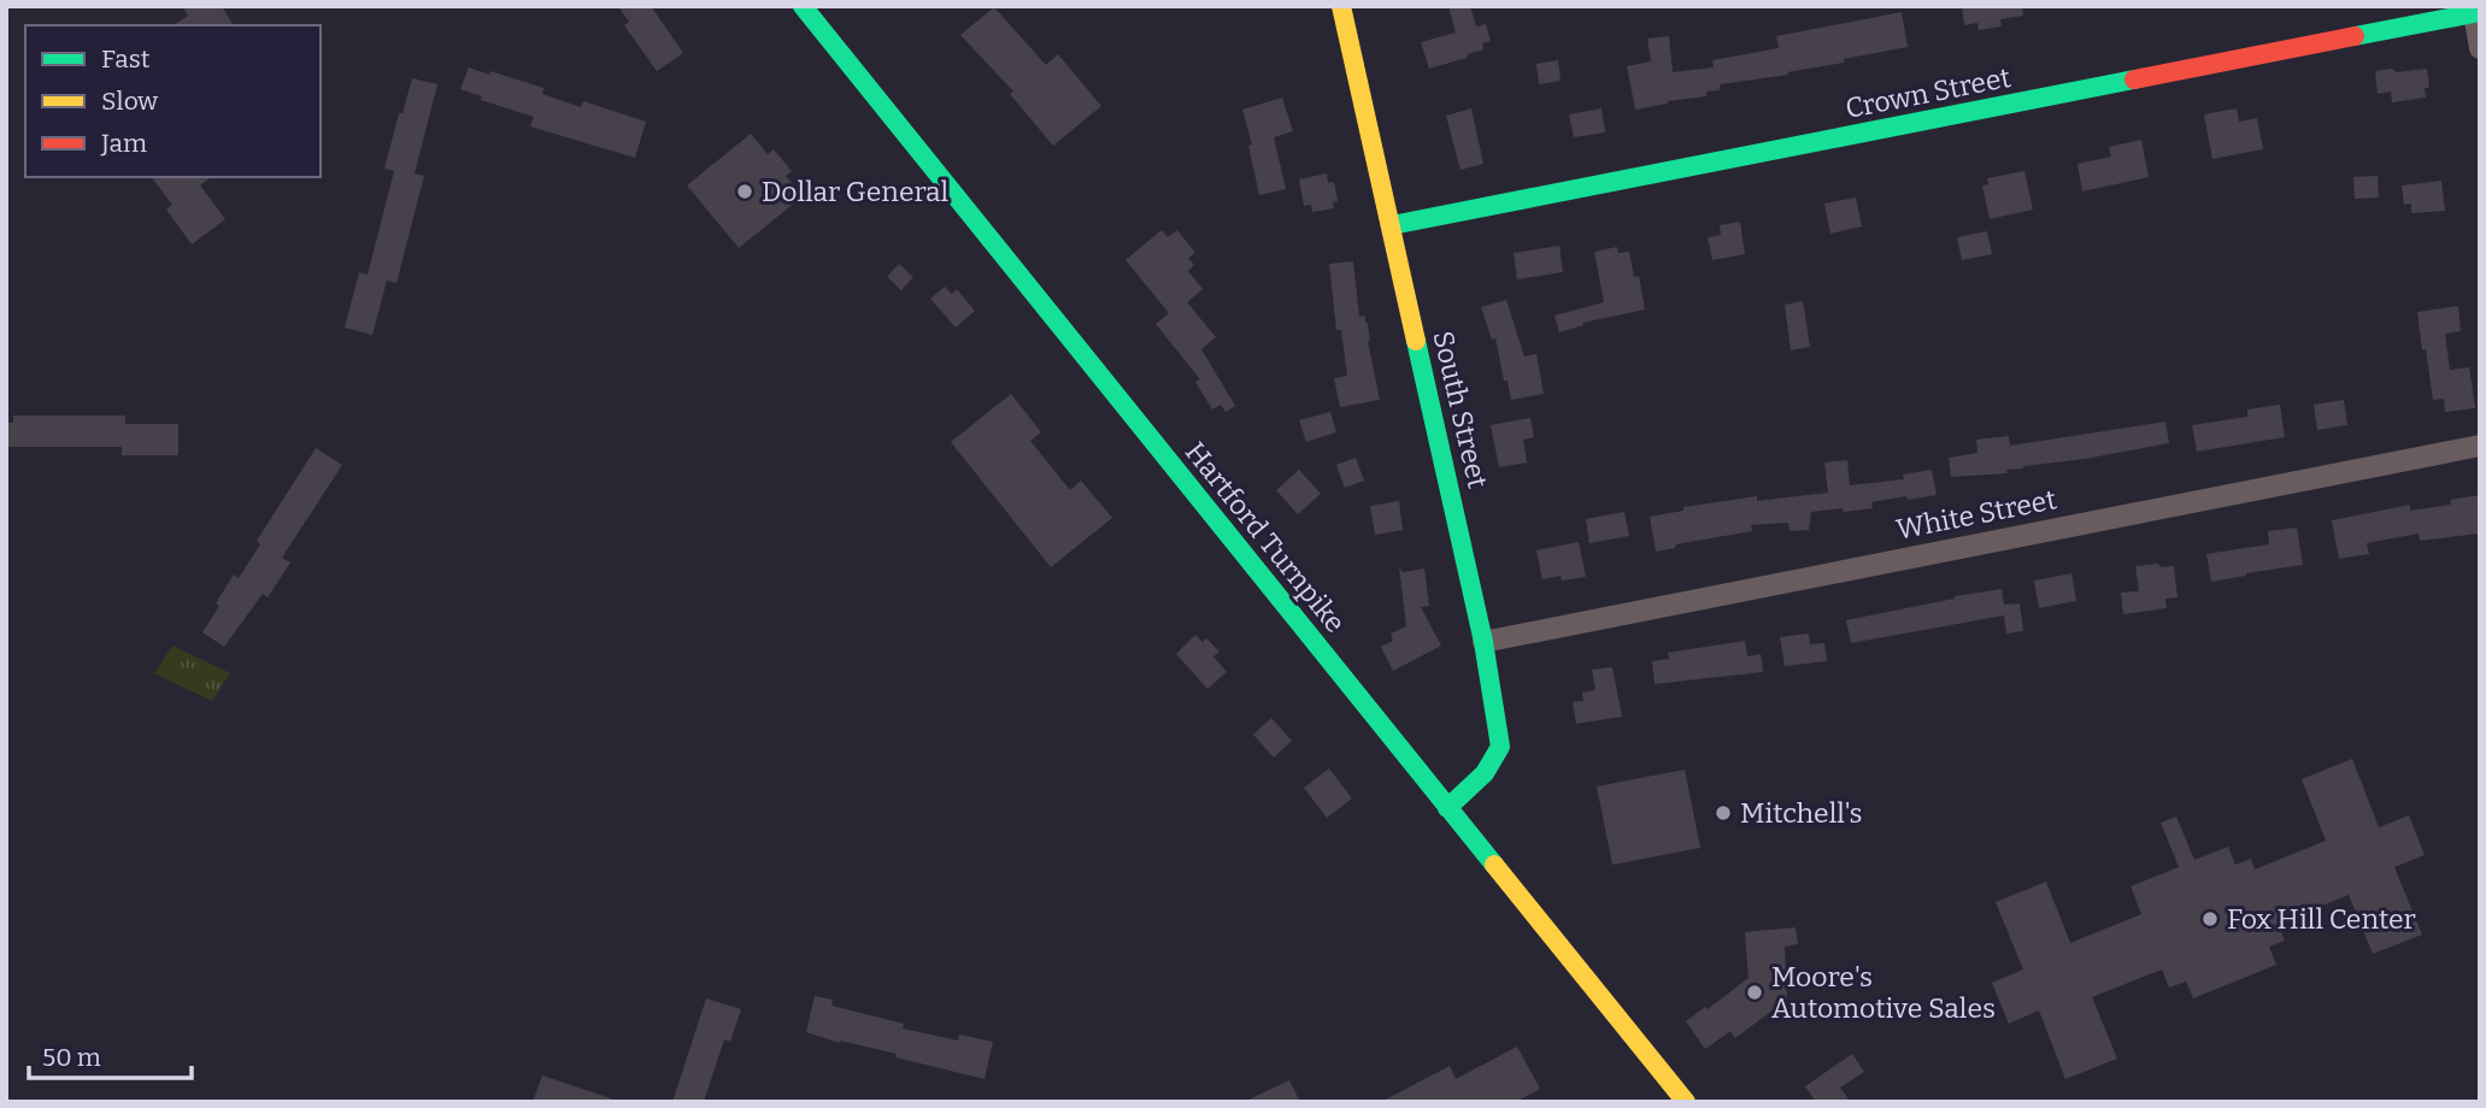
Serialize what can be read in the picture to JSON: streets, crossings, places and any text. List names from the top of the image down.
{
  "streets": {
    "street": [
      "Crown Street",
      "South Street",
      "White Street",
      "Hartford Turnpike"
    ]
  },
  "crossings": [
    ["Crown Street", "South Street"],
    ["South Street", "White Street"],
    ["South Street", "Hartford Turnpike"]
  ],
  "places": [
    "Dollar General",
    "Mitchell's",
    "Fox Hill Center",
    "Moore's Automotive Sales"
  ],
  "legend": ["Fast", "Slow", "Jam"],
  "scale_bar": "50 m"
}
